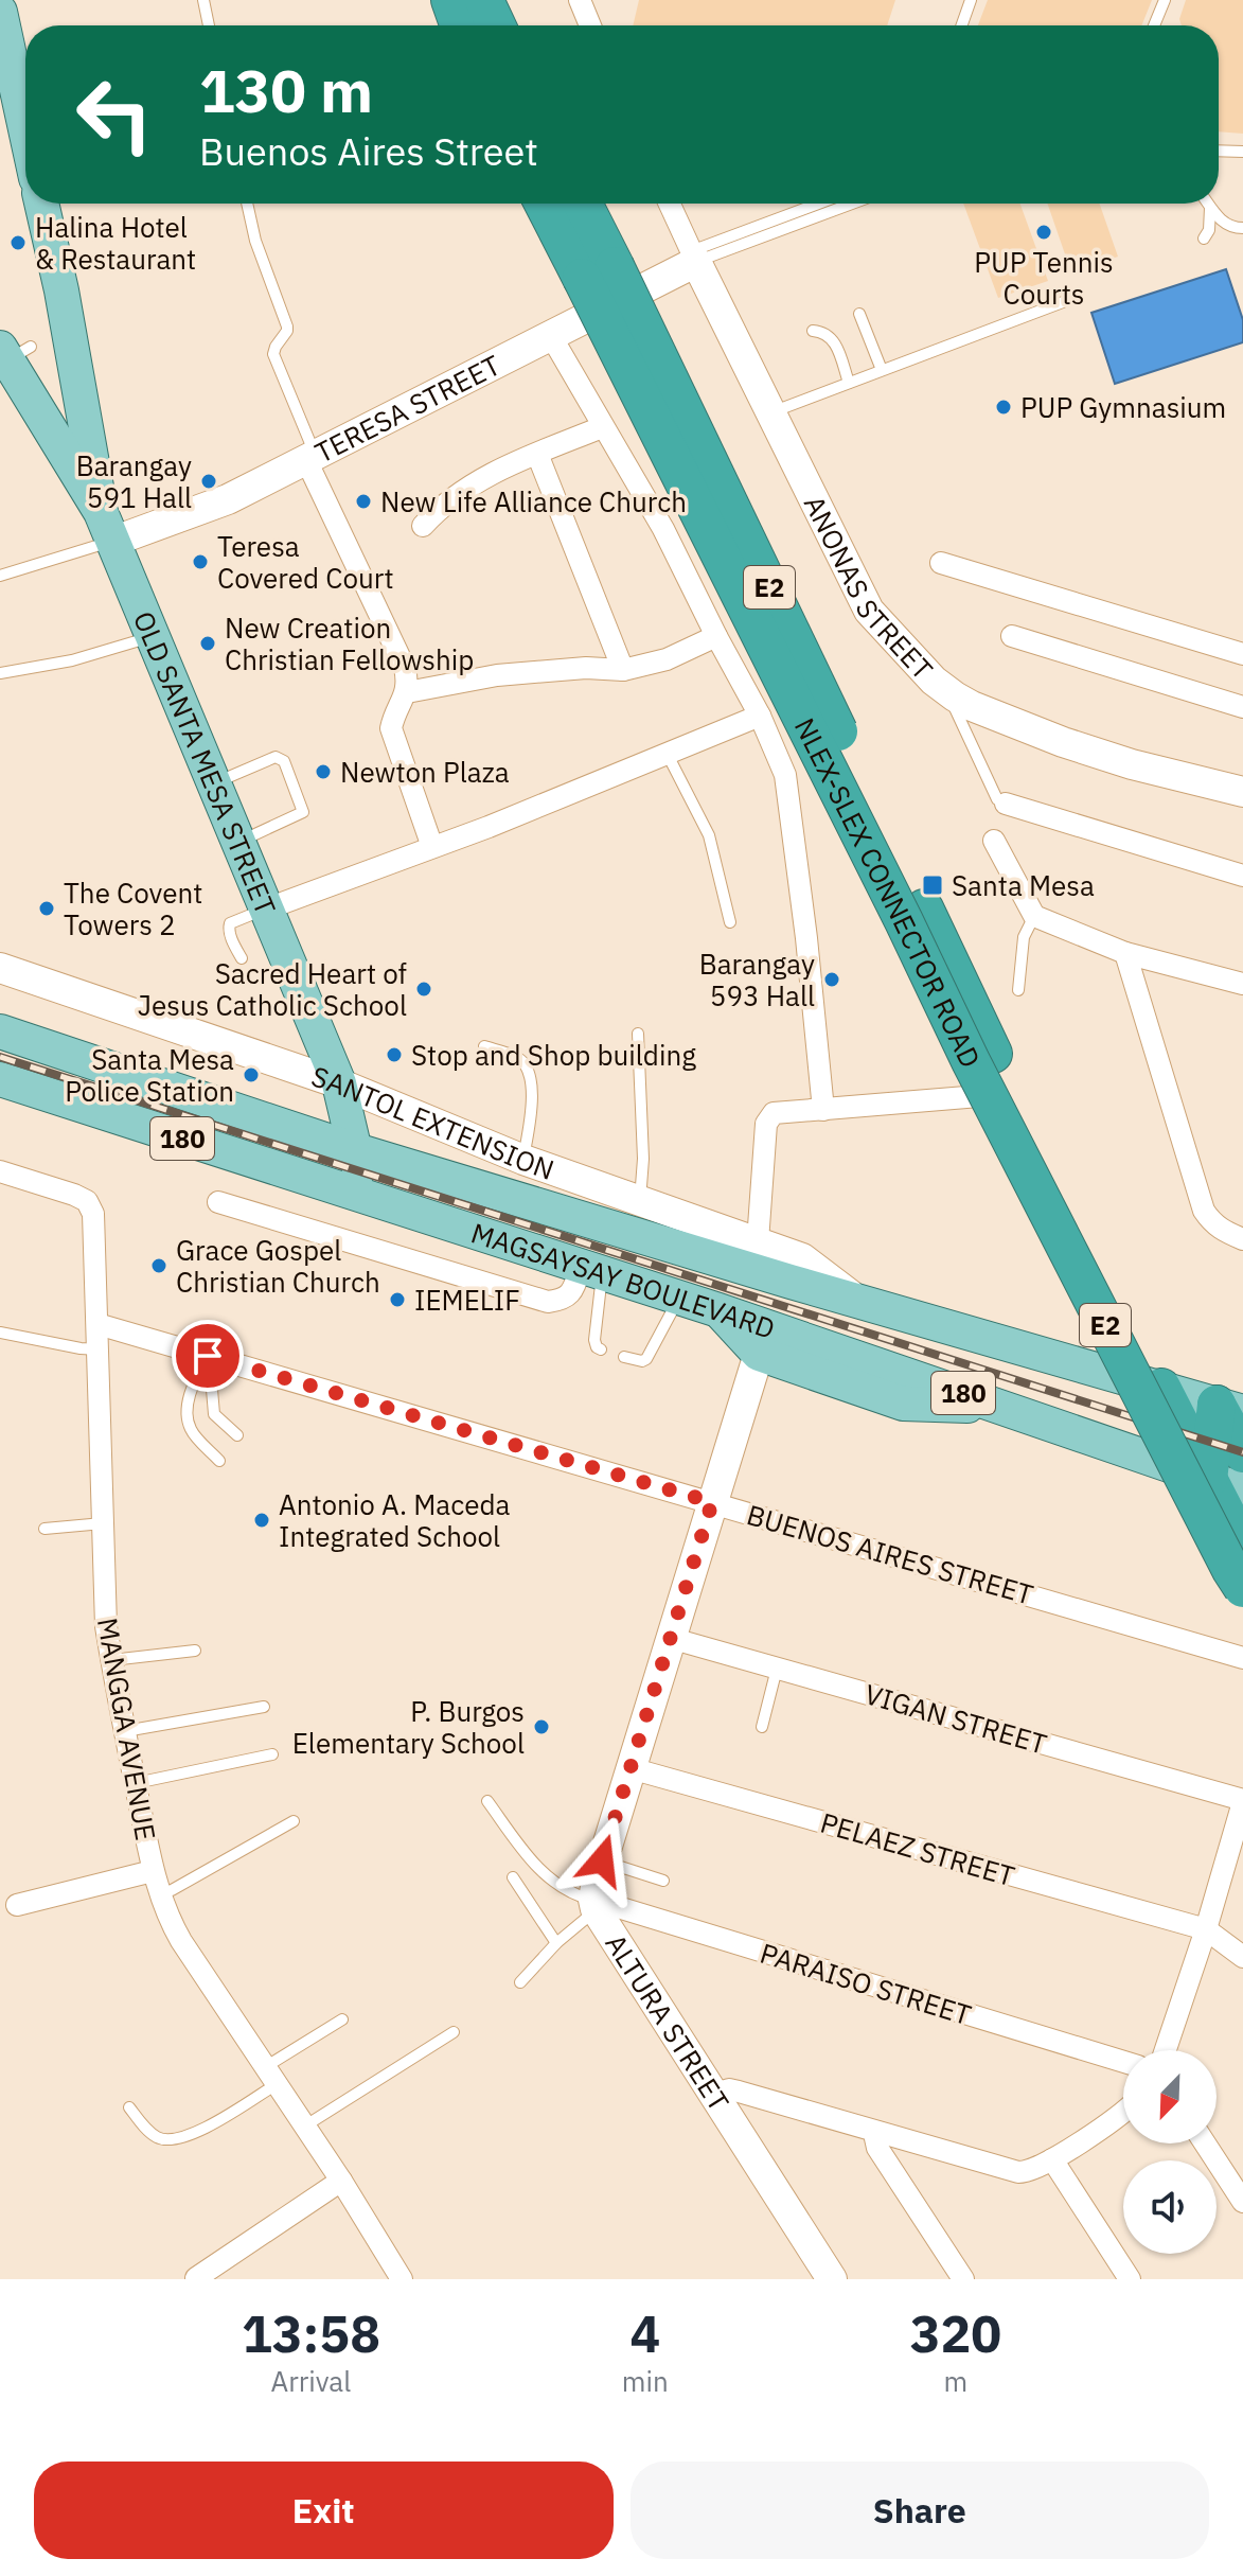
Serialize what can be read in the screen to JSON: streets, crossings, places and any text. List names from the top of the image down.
{
  "streets": {
    "highway": ["E2", "NLEX-SLEX CONNECTOR ROAD"],
    "main road": ["OLD SANTA MESA STREET", "180", "MAGSAYSAY BOULEVARD"],
    "street": [
      "TERESA STREET",
      "ANONAS STREET",
      "SANTOL EXTENSION",
      "BUENOS AIRES STREET",
      "VIGAN STREET",
      "MANGGA AVENUE",
      "PELAEZ STREET",
      "PARAISO STREET",
      "ALTURA STREET"
    ]
  },
  "crossings": [
    ["TERESA STREET", "ANONAS STREET"],
    ["TERESA STREET", "OLD SANTA MESA STREET"],
    ["OLD SANTA MESA STREET", "SANTOL EXTENSION"],
    ["OLD SANTA MESA STREET", "MAGSAYSAY BOULEVARD"],
    ["SANTOL EXTENSION", "MAGSAYSAY BOULEVARD"],
    ["BUENOS AIRES STREET", "MANGGA AVENUE"],
    ["BUENOS AIRES STREET", "ALTURA STREET"],
    ["VIGAN STREET", "ALTURA STREET"],
    ["PELAEZ STREET", "ALTURA STREET"],
    ["PARAISO STREET", "ALTURA STREET"]
  ],
  "places": {
    "other": [
      "PUP Tennis Courts",
      "Halina Hotel & Restaurant",
      "PUP Gymnasium",
      "Barangay 591 Hall",
      "New Life Alliance Church",
      "Teresa Covered Court",
      "New Creation Christian Fellowship",
      "Newton Plaza",
      "The Covent Towers 2",
      "Barangay 593 Hall",
      "Sacred Heart of Jesus Catholic School",
      "Stop and Shop building",
      "Santa Mesa Police Station",
      "Grace Gospel Christian Church",
      "IEMELIF",
      "Antonio A. Maceda Integrated School",
      "P. Burgos Elementary School"
    ],
    "transit": ["Santa Mesa"]
  },
  "north": "bottom left",
  "page": {
    "turn": ["130 m", "Buenos Aires Street"],
    "eta": [
      "13:58",
      "Arrival",
      "4",
      "min",
      "320",
      "m"
    ],
    "buttons": ["Exit", "Share"]
  }
}
